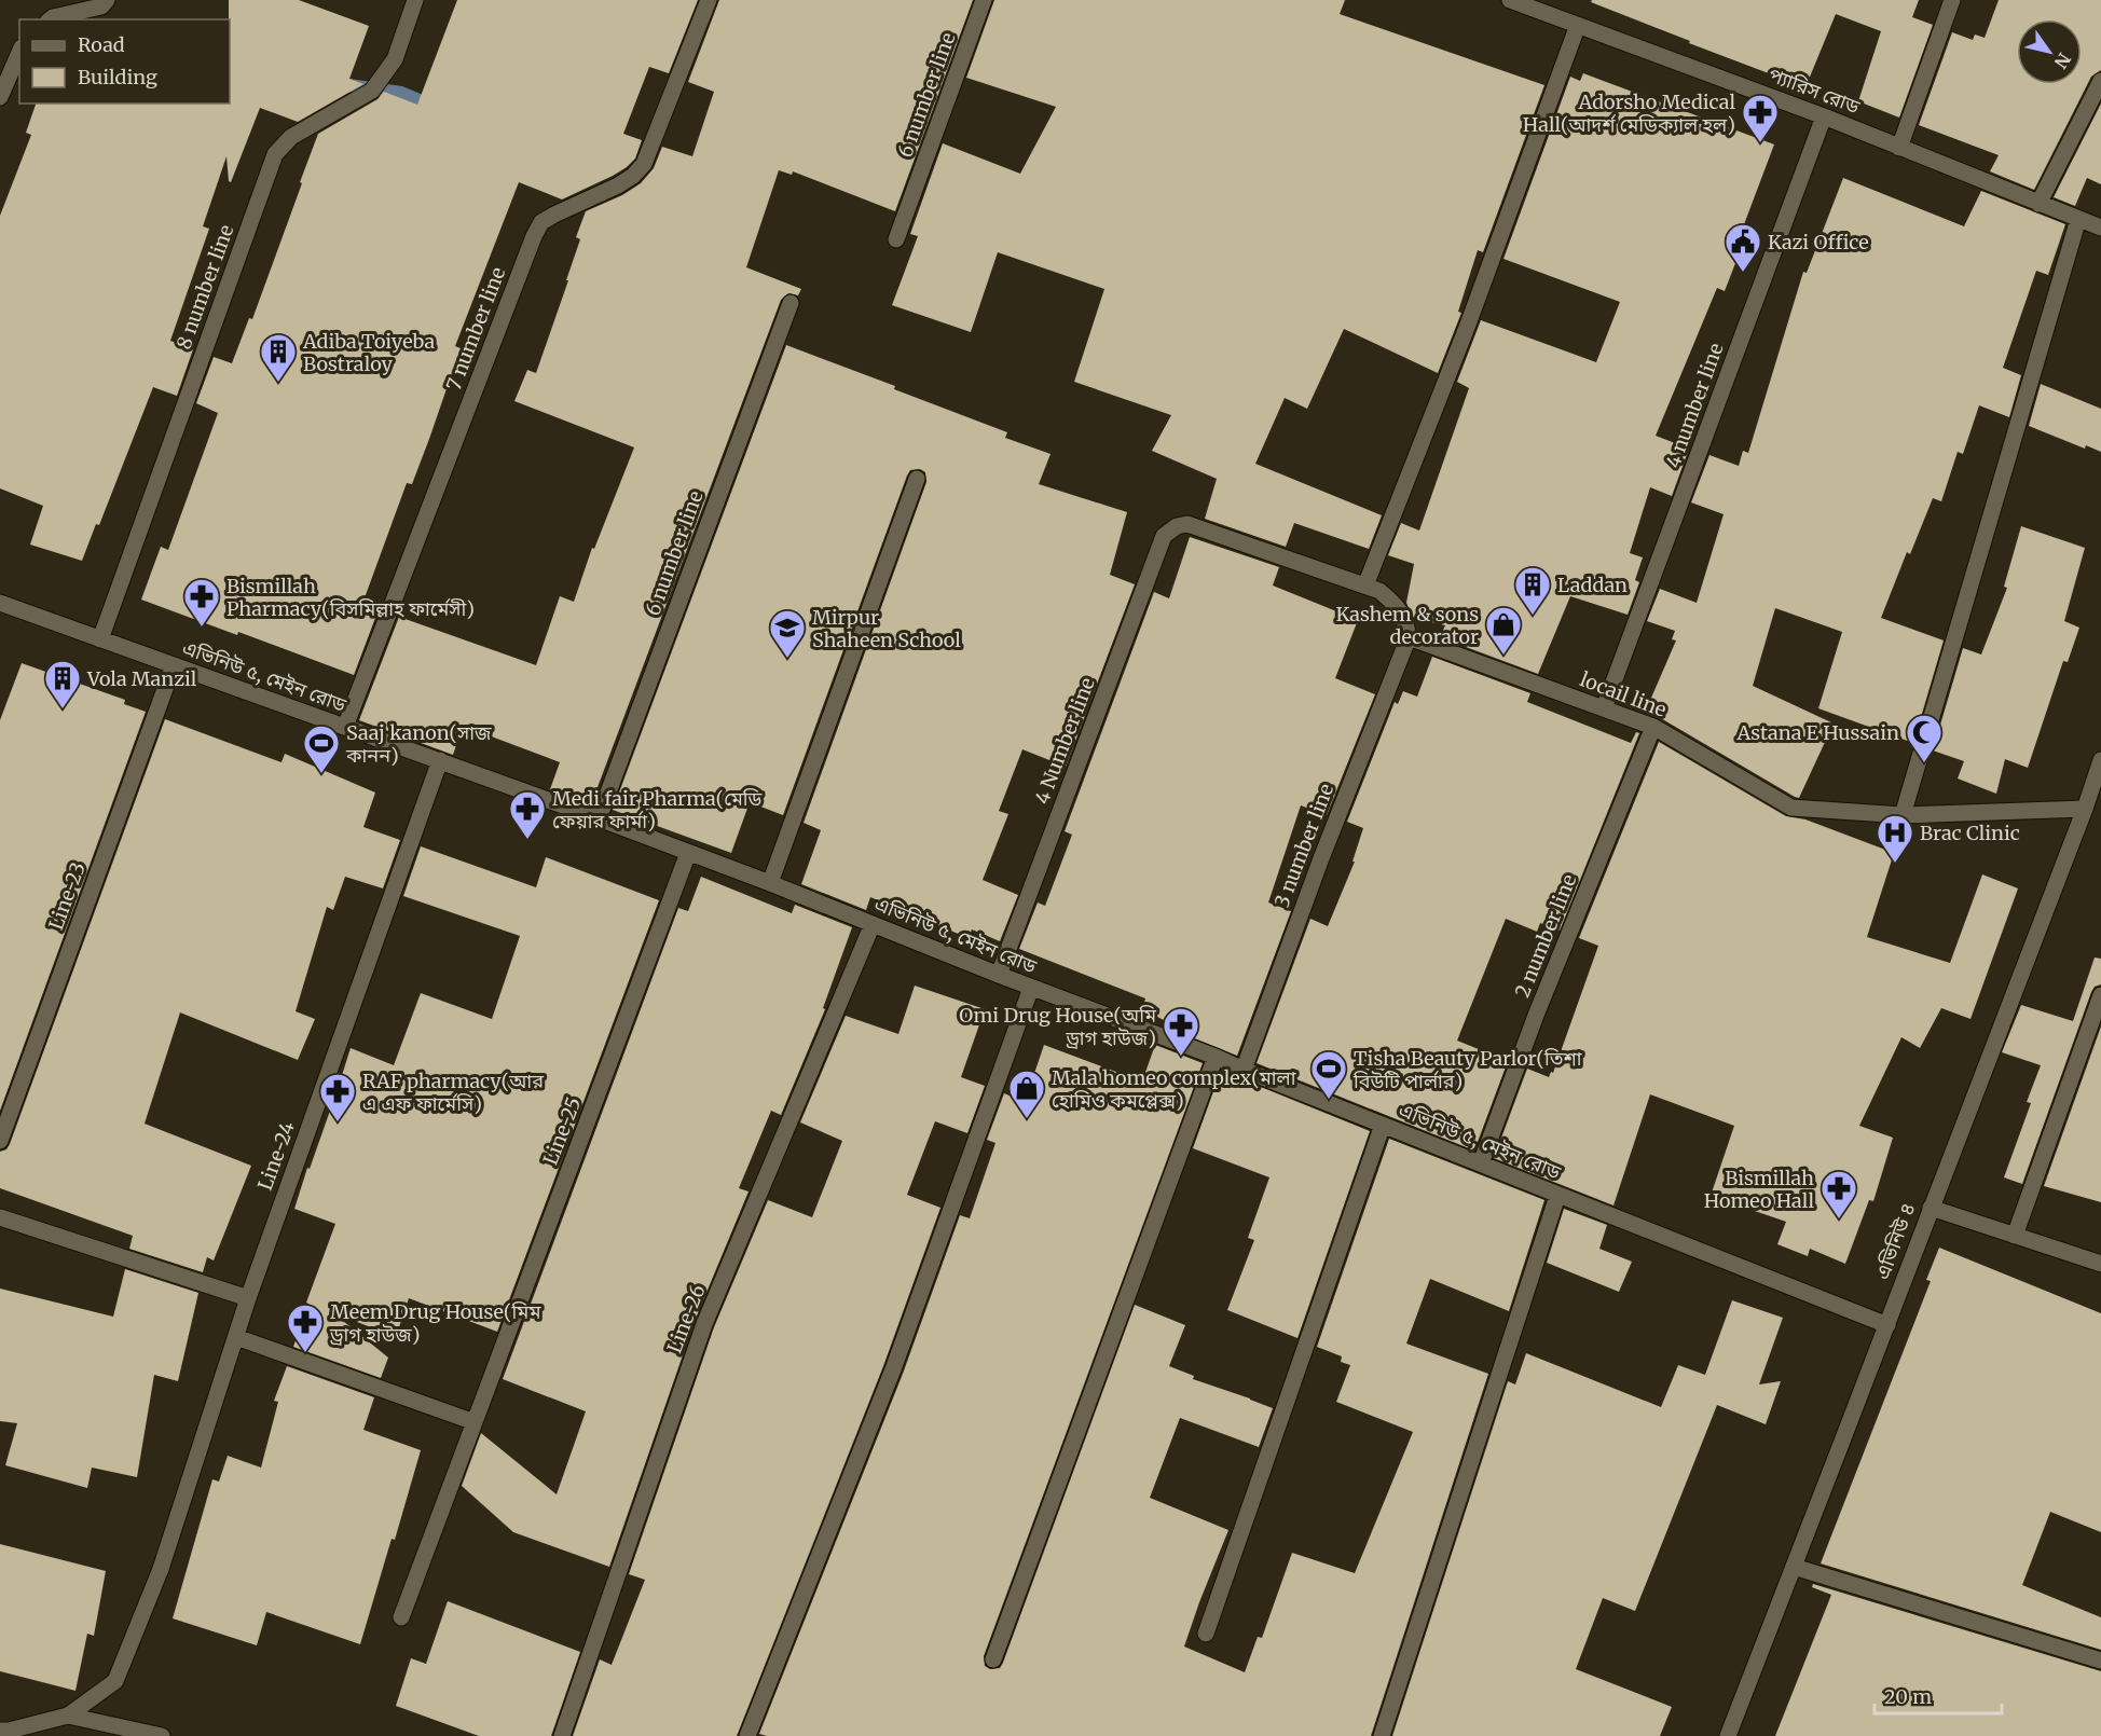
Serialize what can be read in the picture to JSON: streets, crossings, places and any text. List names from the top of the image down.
{
  "streets": {
    "street": [
      "প্যারিস রোড",
      "6 number line",
      "8 number line",
      "7 number line",
      "4 number line",
      "এভিনিউ ৫, মেইন রোড",
      "locail line",
      "4 Number line",
      "3 number line",
      "Line-23",
      "2 number line",
      "Line-25",
      "Line-24",
      "এভিনিউ ৪",
      "Line-26"
    ]
  },
  "crossings": [
    ["প্যারিস রোড", "4 number line"],
    ["6 number line", "এভিনিউ ৫, মেইন রোড"],
    ["8 number line", "এভিনিউ ৫, মেইন রোড"],
    ["7 number line", "এভিনিউ ৫, মেইন রোড"],
    ["4 number line", "locail line"],
    ["এভিনিউ ৫, মেইন রোড", "4 Number line"],
    ["এভিনিউ ৫, মেইন রোড", "3 number line"],
    ["এভিনিউ ৫, মেইন রোড", "Line-23"],
    ["এভিনিউ ৫, মেইন রোড", "2 number line"],
    ["এভিনিউ ৫, মেইন রোড", "Line-25"],
    ["এভিনিউ ৫, মেইন রোড", "Line-24"],
    ["এভিনিউ ৫, মেইন রোড", "এভিনিউ ৪"],
    ["এভিনিউ ৫, মেইন রোড", "Line-26"],
    ["locail line", "3 number line"],
    ["locail line", "2 number line"],
    ["locail line", "এভিনিউ ৪"]
  ],
  "places": {
    "pharmacy": [
      "Adorsho Medical Hall(আদর্শ মেডিক্যাল হল)",
      "Bismillah Pharmacy(বিসমিল্লাহ ফার্মেসী)",
      "Medi fair Pharma(মেডি ফেয়ার ফার্মা)",
      "Omi Drug House(অমি ড্রাগ হাউজ)",
      "RAF pharmacy(আর এ এফ ফার্মেসি)",
      "Bismillah Homeo Hall",
      "Meem Drug House(মিম ড্রাগ হাউজ)"
    ],
    "public building": ["Kazi Office"],
    "building": ["Adiba Toiyeba Bostraloy", "Laddan", "Vola Manzil"],
    "shop": ["Kashem & sons decorator", "Mala homeo complex(মালা হোমিও কমপ্লেক্স)"],
    "school or university": ["Mirpur Shaheen School"],
    "mosque": ["Astana E Hussain"],
    "sports": ["Saaj kanon(সাজ কানন)", "Tisha Beauty Parlor(তিশা বিউটি পার্লার)"],
    "hospital": ["Brac Clinic"]
  },
  "legend": ["Road", "Building"],
  "scale_bar": "20 m",
  "north": "bottom right"
}
